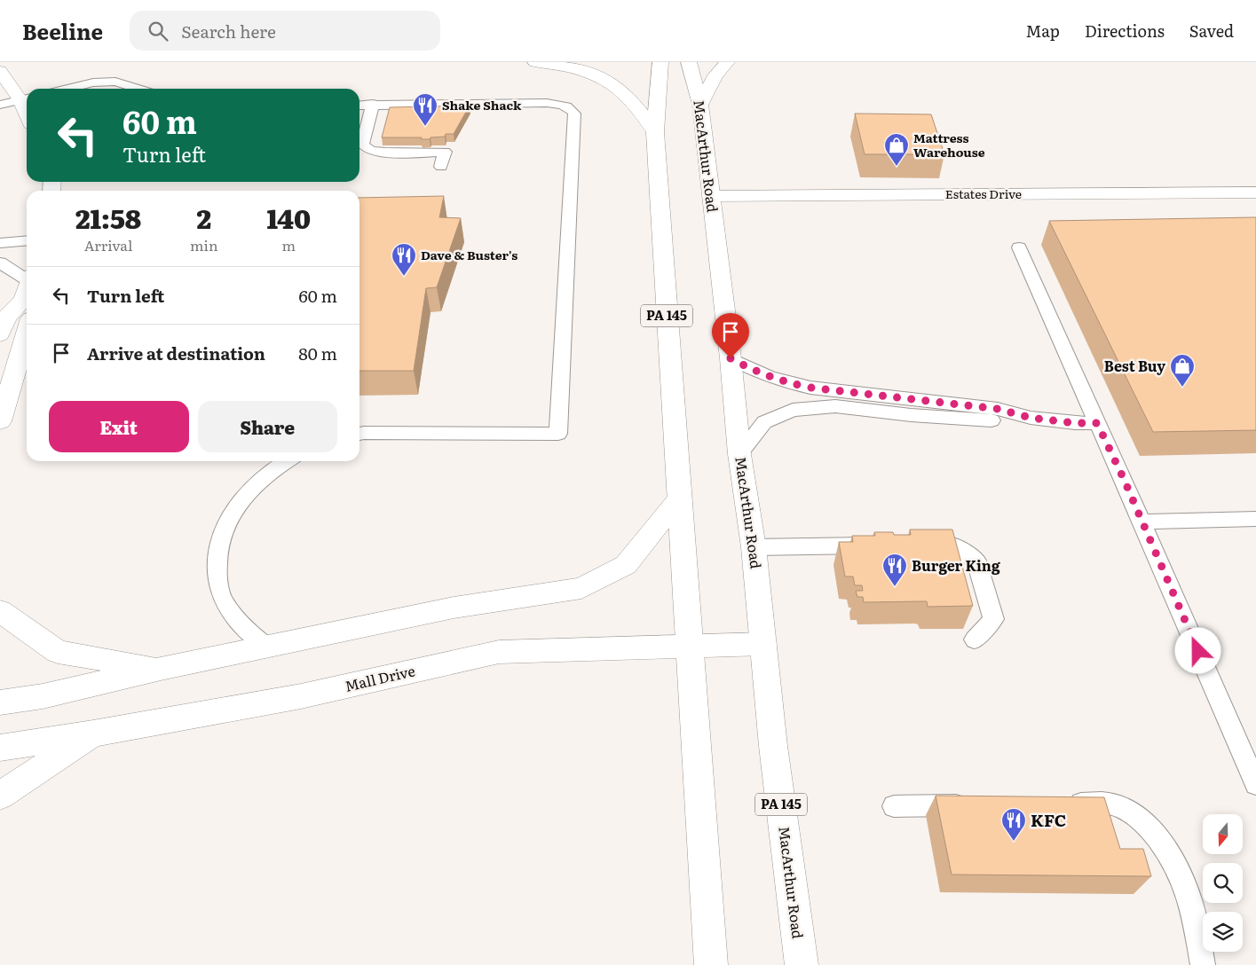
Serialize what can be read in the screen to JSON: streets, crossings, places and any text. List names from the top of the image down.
{
  "streets": {
    "main road": [
      "MacArthur Road",
      "Estates Drive",
      "PA 145",
      "Mall Drive"
    ]
  },
  "crossings": [
    ["MacArthur Road", "Estates Drive"],
    ["MacArthur Road", "Mall Drive"],
    ["PA 145", "Mall Drive"]
  ],
  "places": {
    "restaurant": [
      "Shake Shack",
      "Dave & Buster's",
      "Burger King",
      "KFC"
    ],
    "shop": ["Mattress Warehouse", "Best Buy"]
  },
  "north": "bottom",
  "page": {
    "header": "Beeline",
    "search": "Search here",
    "nav": ["Map", "Directions", "Saved"],
    "turn": ["60 m", "Turn left"],
    "eta": [
      "21:58",
      "Arrival",
      "2",
      "min",
      "140",
      "m"
    ],
    "list": [
      {
        "name": "Turn left",
        "value": "60 m"
      },
      {
        "name": "Arrive at destination",
        "value": "80 m"
      }
    ],
    "buttons": ["Exit", "Share"]
  }
}
